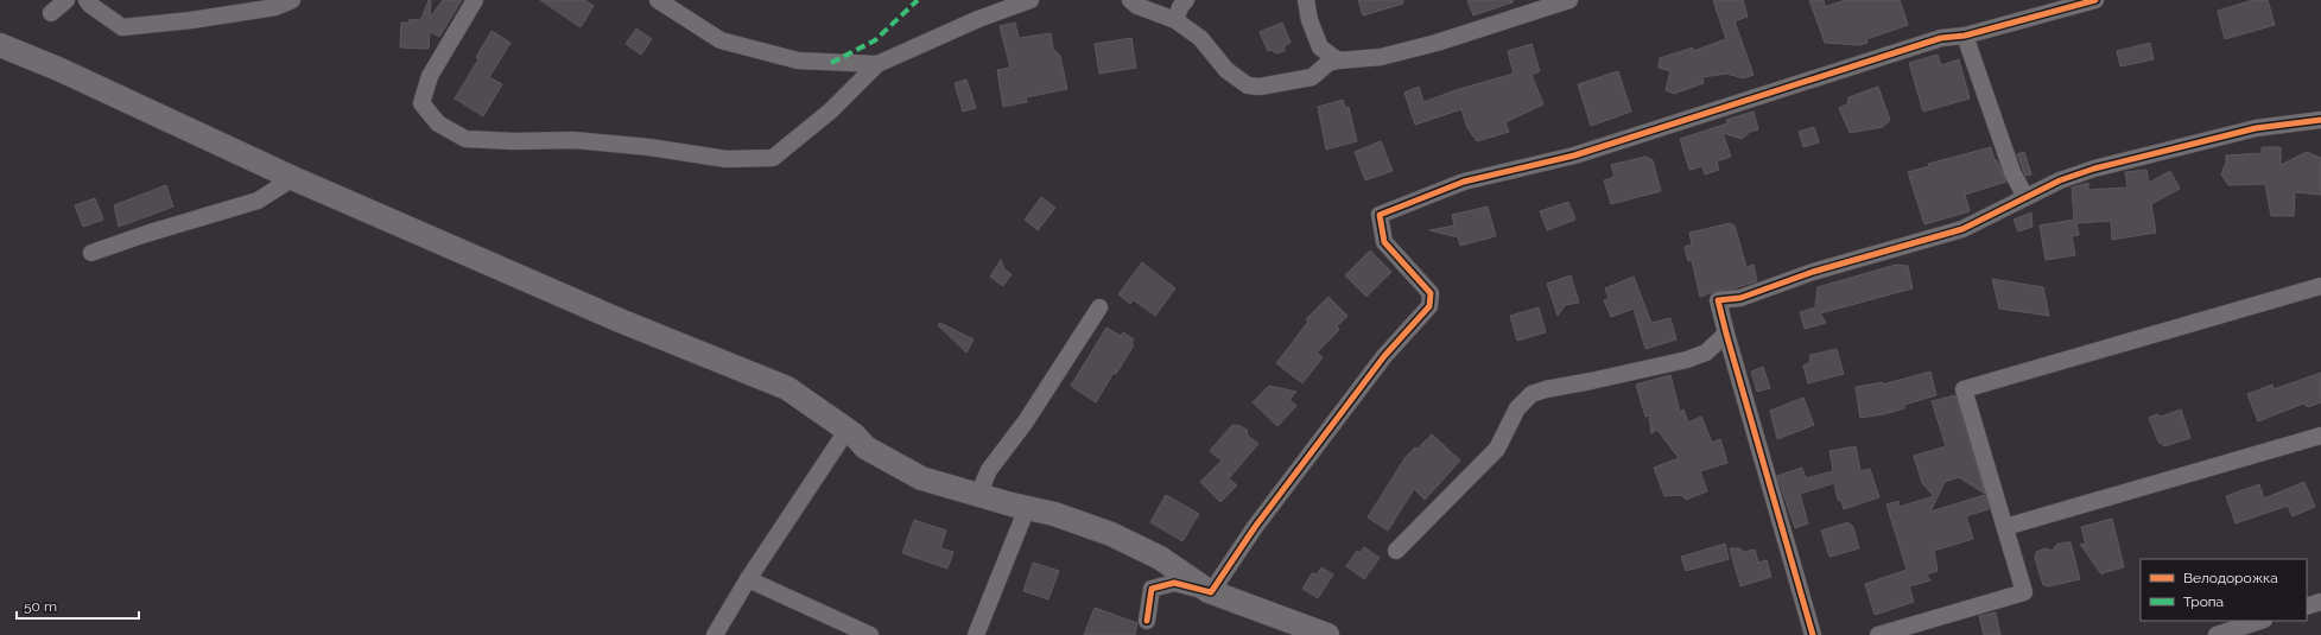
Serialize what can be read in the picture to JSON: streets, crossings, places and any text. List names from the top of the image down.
{
  "legend": ["Велодорожка", "Тропа"],
  "scale_bar": "50 m"
}
